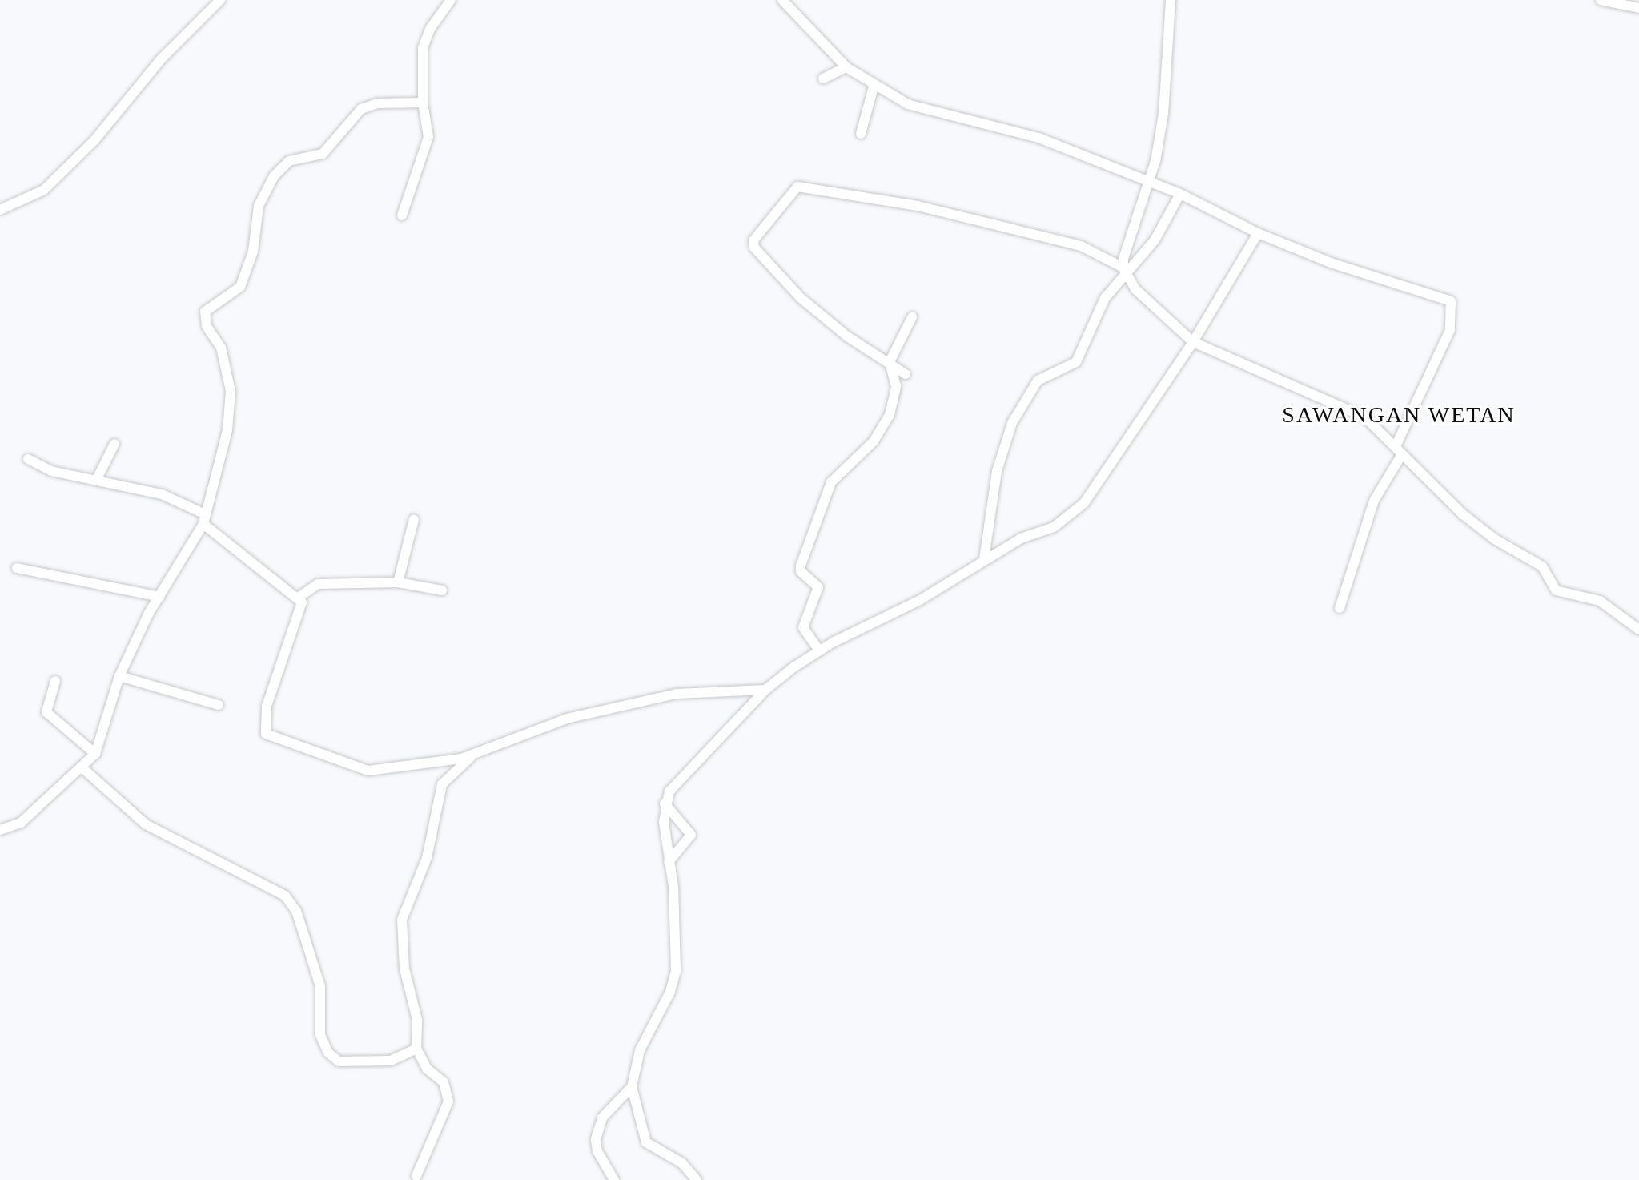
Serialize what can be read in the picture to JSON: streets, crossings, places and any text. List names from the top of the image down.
{
  "districts": ["SAWANGAN WETAN"]
}
